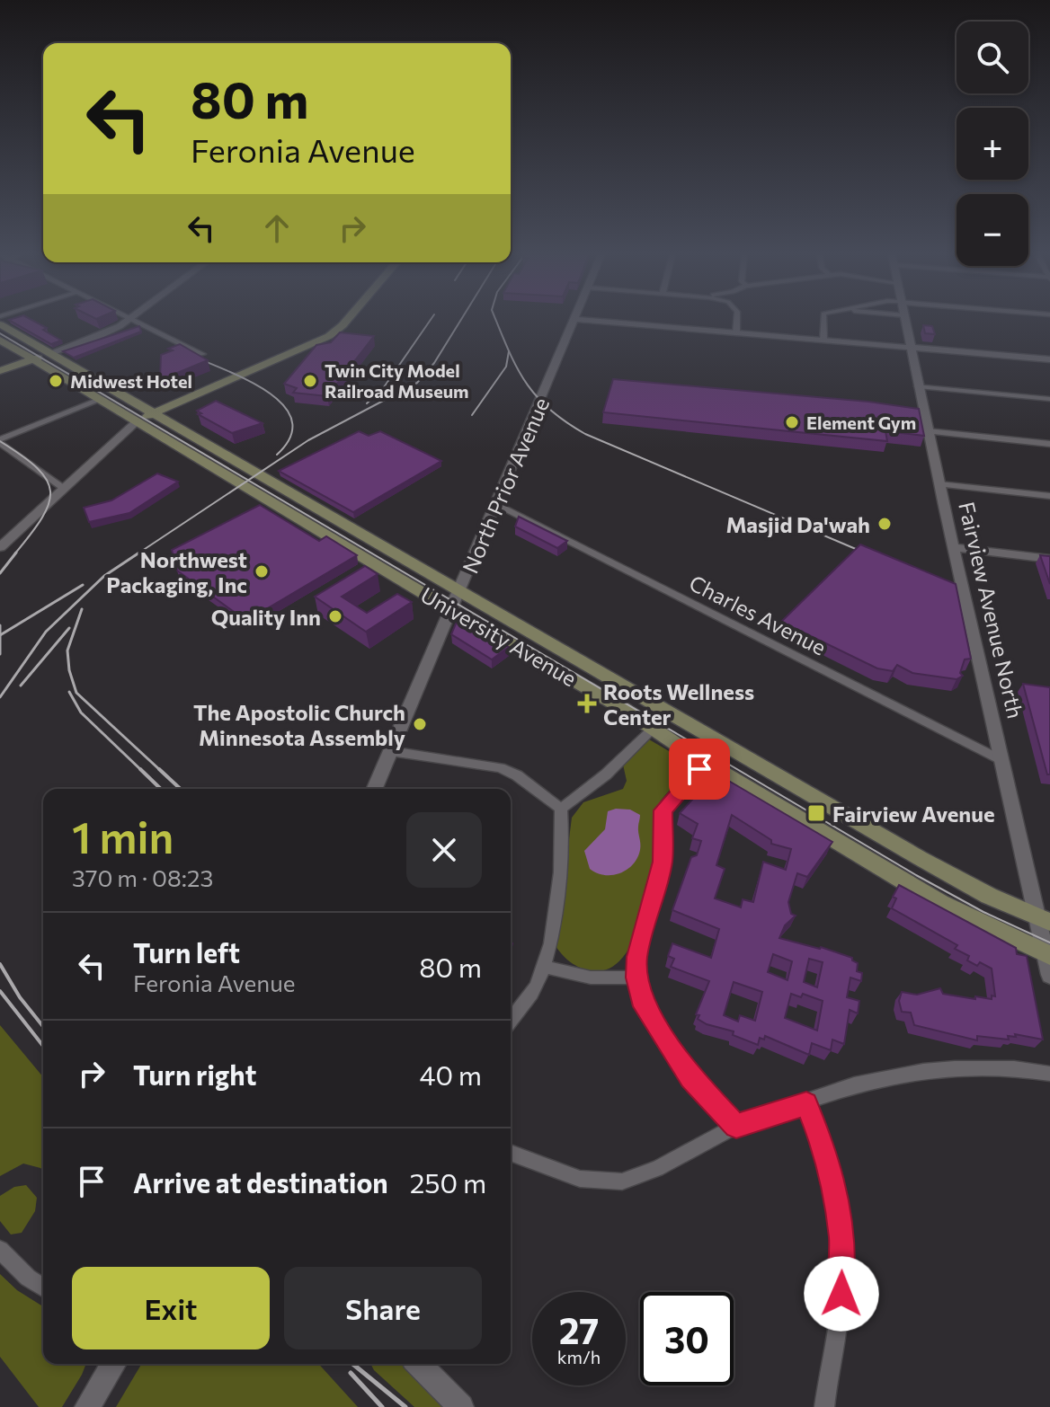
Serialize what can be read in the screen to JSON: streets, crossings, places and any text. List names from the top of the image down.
{
  "streets": {
    "main road": ["University Avenue"],
    "street": ["North Prior Avenue", "Fairview Avenue North", "Charles Avenue"]
  },
  "crossings": [
    ["North Prior Avenue", "Charles Avenue"],
    ["North Prior Avenue", "University Avenue"],
    ["Fairview Avenue North", "Charles Avenue"],
    ["Fairview Avenue North", "University Avenue"]
  ],
  "places": {
    "other": [
      "Midwest Hotel",
      "Twin City Model Railroad Museum",
      "Element Gym",
      "Masjid Da'wah",
      "Northwest Packaging, Inc",
      "Quality Inn",
      "The Apostolic Church Minnesota Assembly"
    ],
    "health": ["Roots Wellness Center"],
    "transit": ["Fairview Avenue"]
  },
  "page": {
    "map_buttons": ["+", "−"],
    "turn": ["80 m", "Feronia Avenue"],
    "heading": ["1 min", "370 m · 08:23"],
    "list": [
      {
        "name": "Turn left",
        "note": "Feronia Avenue",
        "value": "80 m"
      },
      {
        "name": "Turn right",
        "value": "40 m"
      },
      {
        "name": "Arrive at destination",
        "value": "250 m"
      }
    ],
    "buttons": ["Exit", "Share"],
    "speed": "27 km/h",
    "limit": "30"
  }
}
